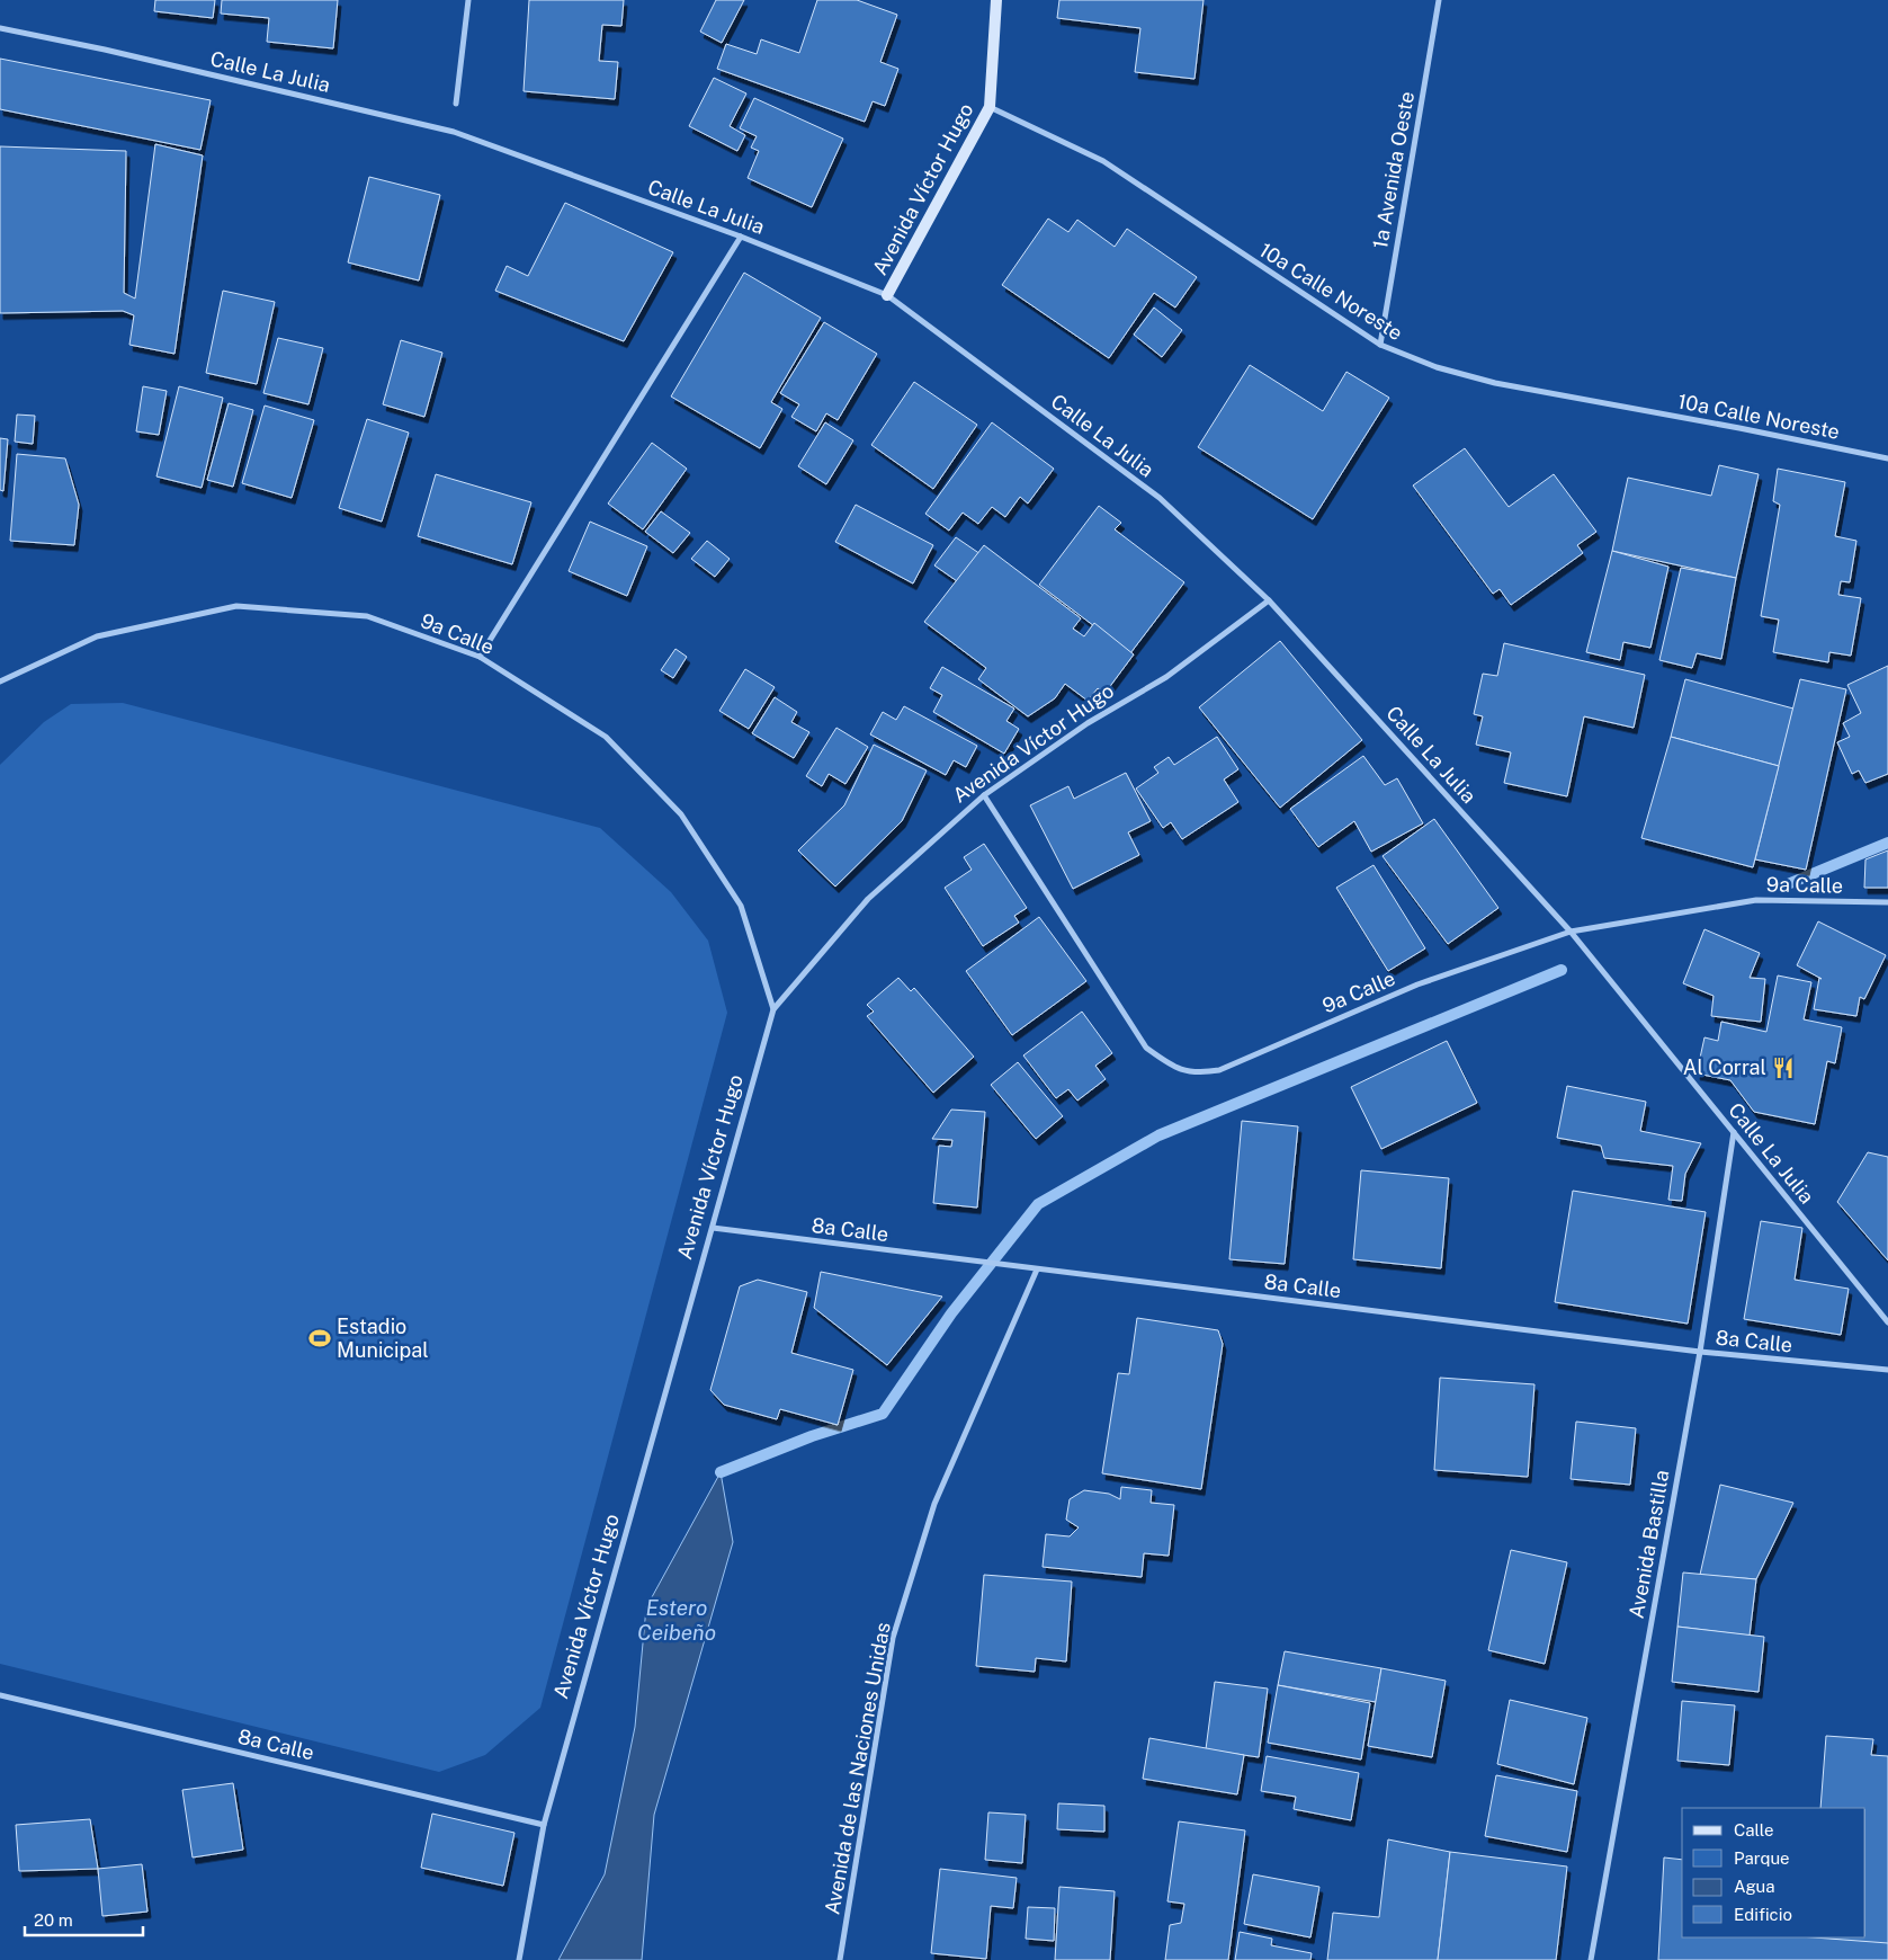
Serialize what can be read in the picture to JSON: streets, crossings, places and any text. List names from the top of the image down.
{
  "streets": {
    "street": [
      "Calle La Julia",
      "1a Avenida Oeste",
      "Avenida Víctor Hugo",
      "10a Calle Noreste",
      "9a Calle",
      "8a Calle",
      "Avenida Bastilla",
      "Avenida de las Naciones Unidas"
    ]
  },
  "crossings": [
    ["Calle La Julia", "Avenida Víctor Hugo"],
    ["Calle La Julia", "9a Calle"],
    ["Calle La Julia", "Avenida Bastilla"],
    ["1a Avenida Oeste", "10a Calle Noreste"],
    ["Avenida Víctor Hugo", "10a Calle Noreste"],
    ["Avenida Víctor Hugo", "9a Calle"],
    ["Avenida Víctor Hugo", "8a Calle"],
    ["8a Calle", "Avenida Bastilla"],
    ["8a Calle", "Avenida de las Naciones Unidas"]
  ],
  "water": ["Estero Ceibeño"],
  "places": {
    "restaurant": ["Al Corral"],
    "sports": ["Estadio Municipal"]
  },
  "legend": [
    "Calle",
    "Parque",
    "Agua",
    "Edificio"
  ],
  "scale_bar": "20 m"
}
